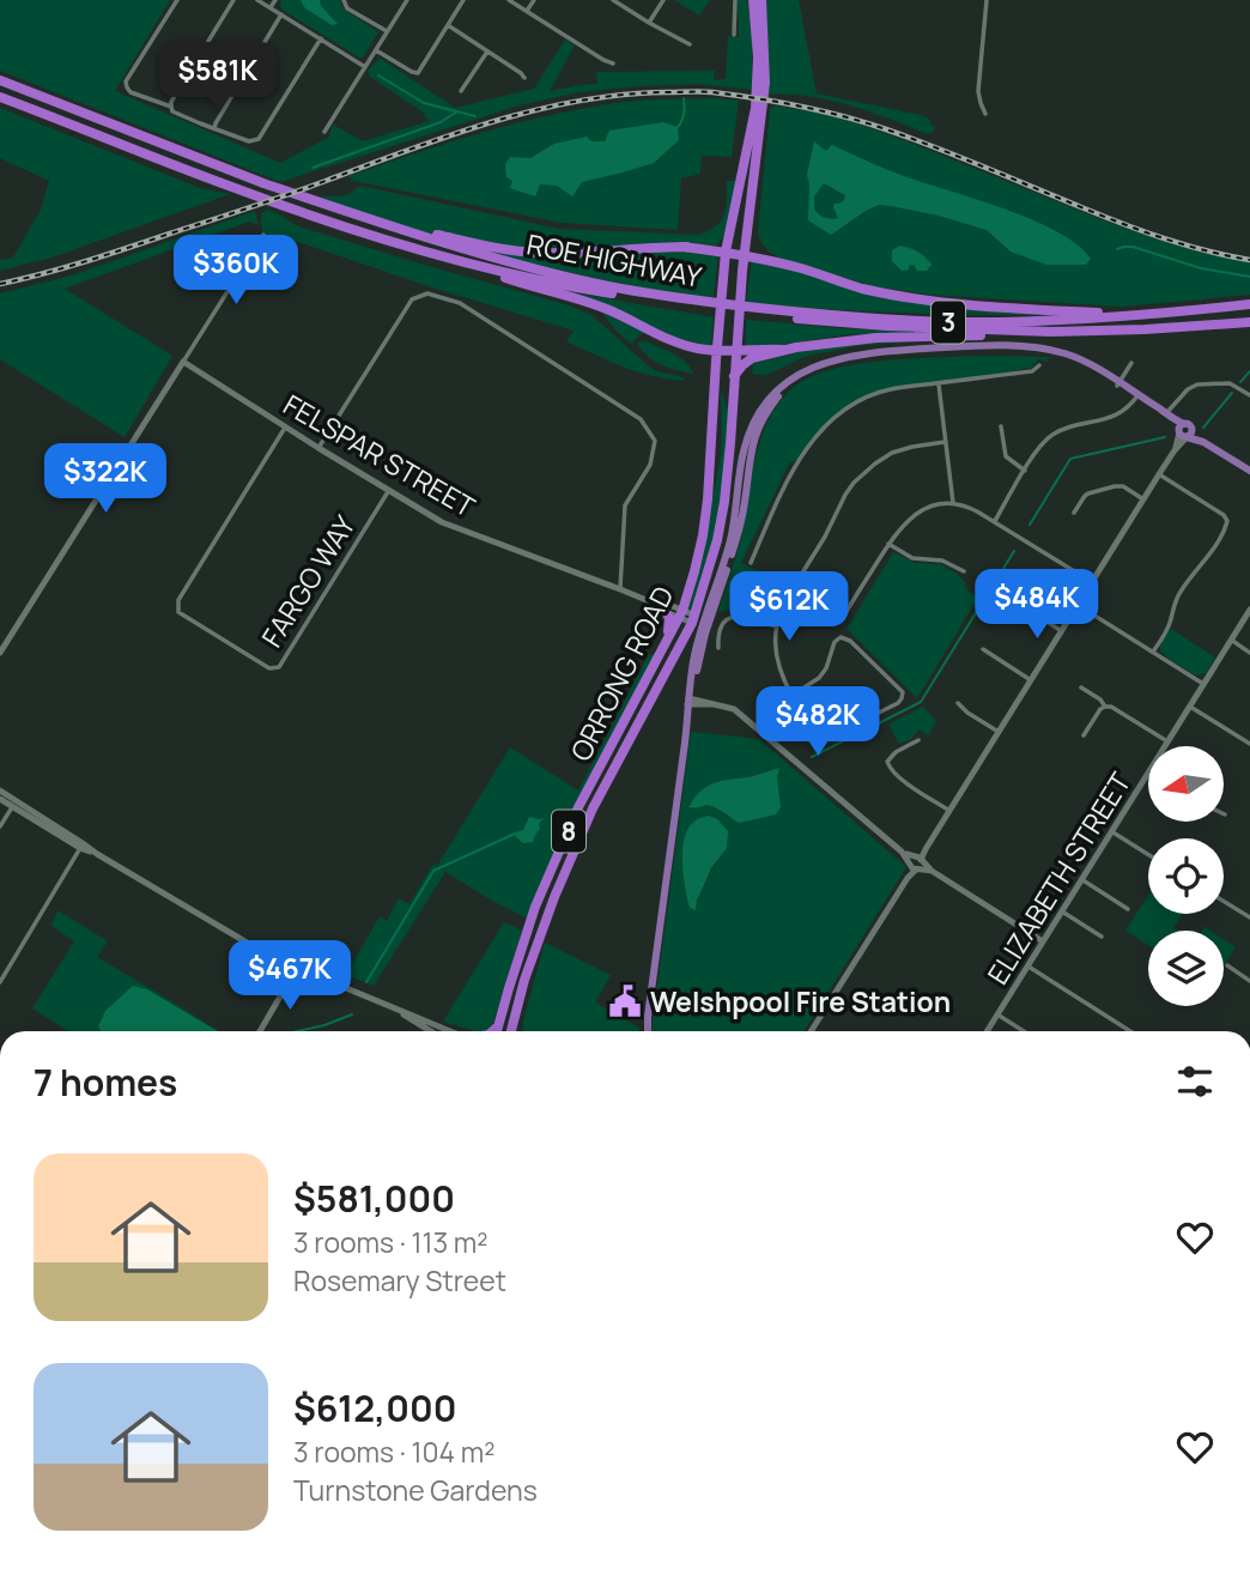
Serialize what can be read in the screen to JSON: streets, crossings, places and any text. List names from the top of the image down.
{
  "streets": {
    "highway": [
      "ROE HIGHWAY",
      "3",
      "ORRONG ROAD",
      "8"
    ],
    "street": ["FELSPAR STREET", "FARGO WAY", "ELIZABETH STREET"]
  },
  "crossings": [
    ["ROE HIGHWAY", "ORRONG ROAD"],
    ["ROE HIGHWAY", "8"],
    ["FELSPAR STREET", "FARGO WAY"],
    ["FELSPAR STREET", "ORRONG ROAD"],
    ["ORRONG ROAD", "8"]
  ],
  "places": {
    "public building": ["Welshpool Fire Station"]
  },
  "north": "left",
  "page": {
    "price": [
      "$581K",
      "$360K",
      "$322K",
      "$484K",
      "$612K",
      "$482K",
      "$467K"
    ],
    "heading": "7 homes",
    "list": [
      {
        "name": "$581,000",
        "note": "3 rooms · 113 m² · Rosemary Street"
      },
      {
        "name": "$612,000",
        "note": "3 rooms · 104 m² · Turnstone Gardens"
      }
    ]
  }
}
